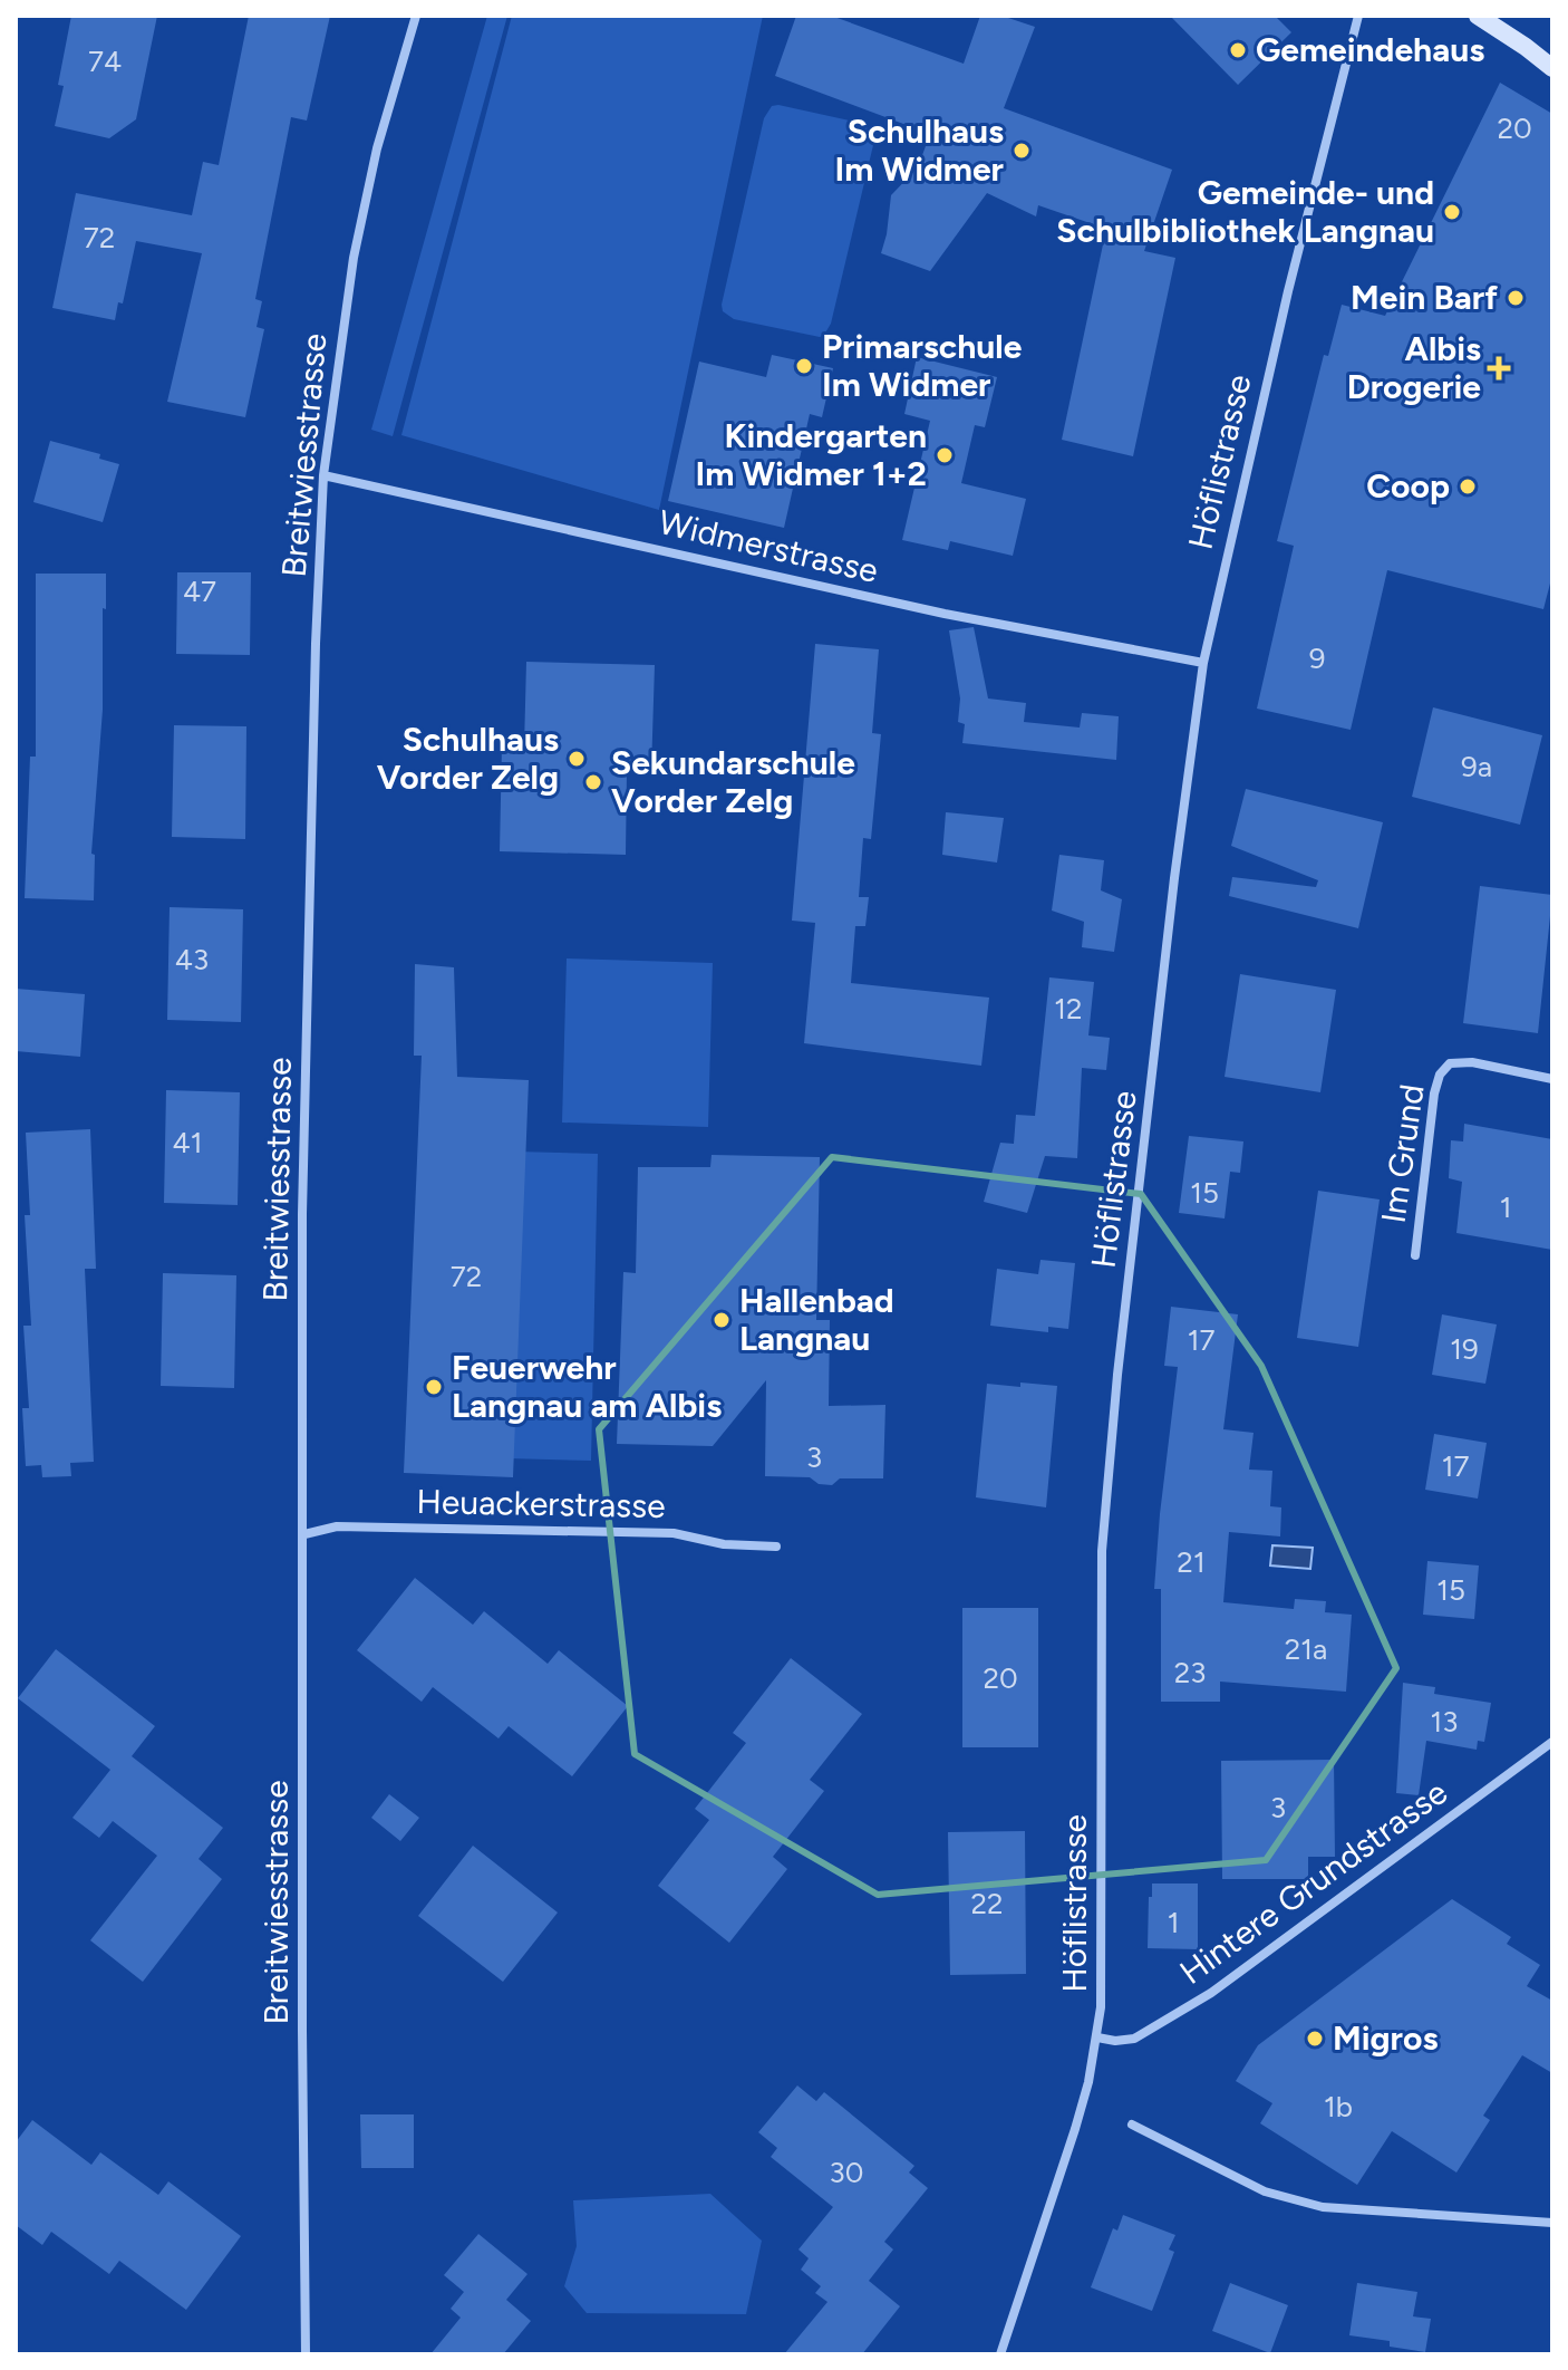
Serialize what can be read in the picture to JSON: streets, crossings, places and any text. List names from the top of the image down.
{
  "streets": {
    "street": [
      "Breitwiesstrasse",
      "Höflistrasse",
      "Widmerstrasse",
      "Im Grund",
      "Heuackerstrasse",
      "Hintere Grundstrasse"
    ]
  },
  "crossings": [
    ["Breitwiesstrasse", "Widmerstrasse"],
    ["Breitwiesstrasse", "Heuackerstrasse"],
    ["Höflistrasse", "Widmerstrasse"],
    ["Höflistrasse", "Hintere Grundstrasse"]
  ],
  "places": {
    "other": [
      "Gemeindehaus",
      "Schulhaus Im Widmer",
      "Gemeinde- und Schulbibliothek Langnau",
      "Mein Barf",
      "Primarschule Im Widmer",
      "Kindergarten Im Widmer 1+2",
      "Coop",
      "Schulhaus Vorder Zelg",
      "Sekundarschule Vorder Zelg",
      "Hallenbad Langnau",
      "Feuerwehr Langnau am Albis",
      "Migros"
    ],
    "health": ["Albis Drogerie"]
  },
  "house_numbers": [
    "74",
    "20",
    "72",
    "47",
    "9",
    "9a",
    "43",
    "12",
    "41",
    "15",
    "1",
    "72",
    "17",
    "19",
    "3",
    "17",
    "21",
    "15",
    "21a",
    "23",
    "20",
    "13",
    "3",
    "22",
    "1",
    "1b",
    "30"
  ]
}
